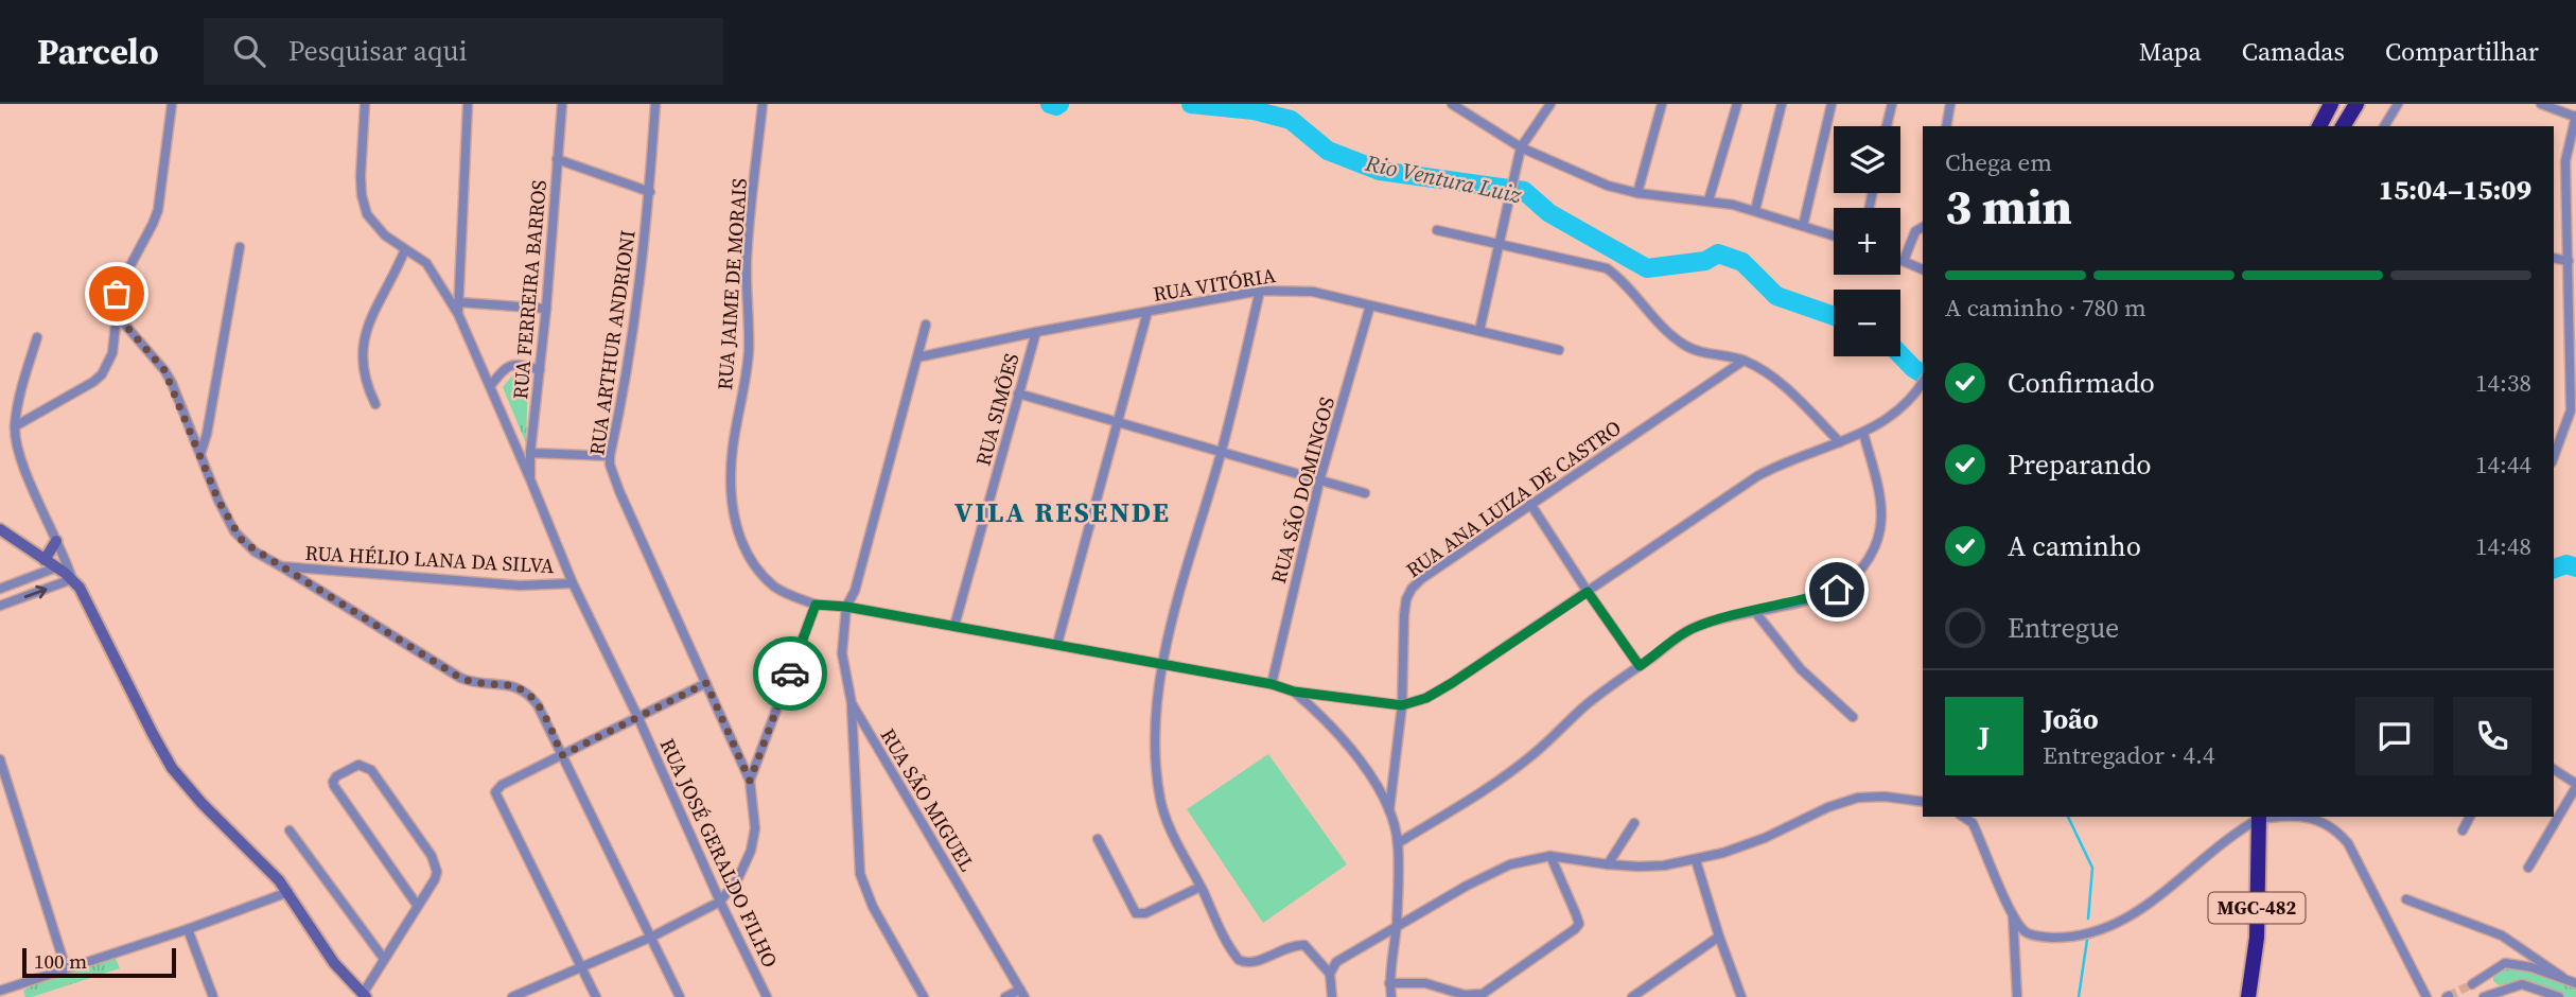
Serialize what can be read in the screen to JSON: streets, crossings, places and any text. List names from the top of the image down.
{
  "streets": {
    "highway": ["MGC-482"],
    "street": [
      "RUA JAIME DE MORAIS",
      "RUA VITÓRIA",
      "RUA FERREIRA BARROS",
      "RUA ARTHUR ANDRIONI",
      "RUA SIMÕES",
      "RUA SÃO DOMINGOS",
      "RUA ANA LUIZA DE CASTRO",
      "RUA HÉLIO LANA DA SILVA",
      "RUA SÃO MIGUEL",
      "RUA JOSÉ GERALDO FILHO"
    ]
  },
  "crossings": [
    ["RUA JAIME DE MORAIS", "RUA SIMÕES"],
    ["RUA JAIME DE MORAIS", "RUA SÃO DOMINGOS"],
    ["RUA JAIME DE MORAIS", "RUA SÃO MIGUEL"],
    ["RUA VITÓRIA", "RUA SIMÕES"],
    ["RUA VITÓRIA", "RUA SÃO DOMINGOS"],
    ["RUA VITÓRIA", "RUA SÃO MIGUEL"],
    ["RUA FERREIRA BARROS", "RUA JOSÉ GERALDO FILHO"],
    ["RUA HÉLIO LANA DA SILVA", "RUA JOSÉ GERALDO FILHO"]
  ],
  "districts": ["VILA RESENDE"],
  "water": ["Rio Ventura Luiz"],
  "scale_bar": "100 m",
  "page": {
    "header": "Parcelo",
    "search": "Pesquisar aqui",
    "nav": ["Mapa", "Camadas", "Compartilhar"],
    "map_buttons": ["+", "−"],
    "heading": ["3 min", "Chega em", "15:04–15:09"],
    "panel": ["João", "Entregador · 4.4"],
    "bar": "A caminho · 780 m",
    "list": [
      ["Confirmado", "14:38"],
      ["Preparando", "14:44"],
      ["A caminho", "14:48"],
      "Entregue"
    ],
    "round": "J",
    "scale": "100 m"
  }
}
